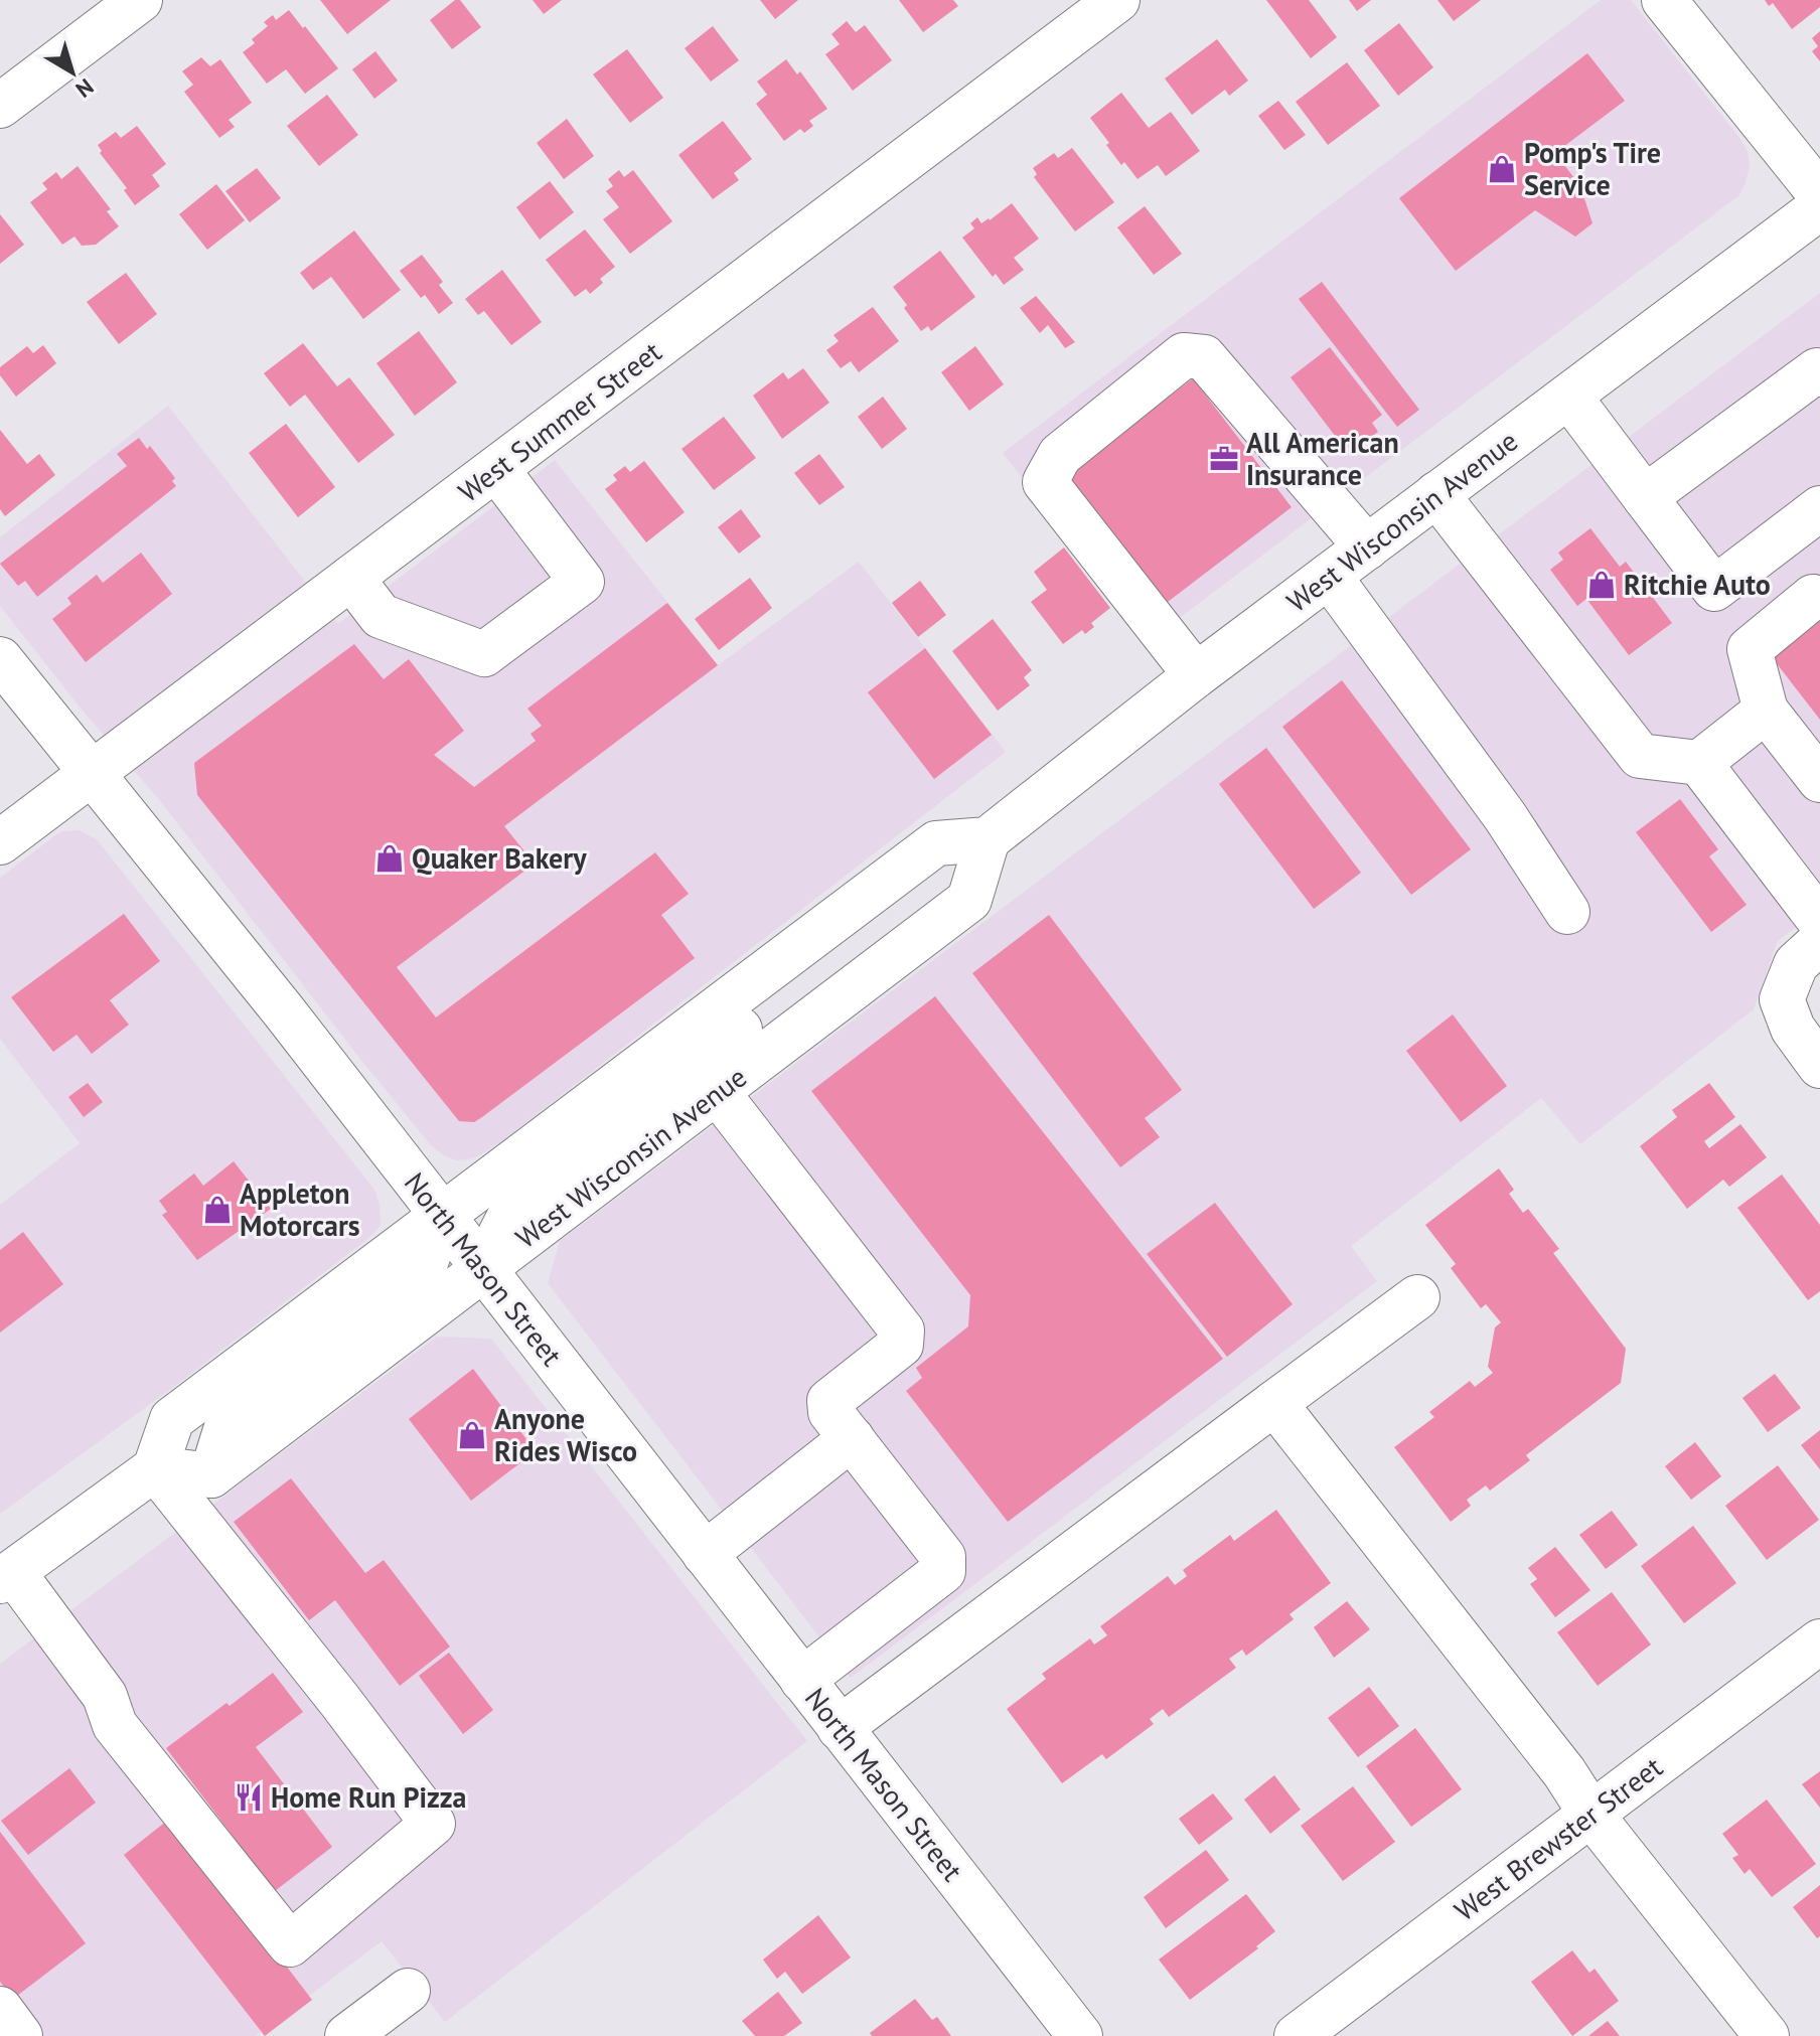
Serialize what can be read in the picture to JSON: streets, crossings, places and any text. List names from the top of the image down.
{
  "streets": {
    "main road": [
      "West Summer Street",
      "West Wisconsin Avenue",
      "North Mason Street",
      "West Brewster Street"
    ]
  },
  "crossings": [
    ["West Summer Street", "North Mason Street"],
    ["West Wisconsin Avenue", "North Mason Street"]
  ],
  "places": {
    "shop": [
      "Pomp's Tire Service",
      "Ritchie Auto",
      "Quaker Bakery",
      "Appleton Motorcars",
      "Anyone Rides Wisco"
    ],
    "office": ["All American Insurance"],
    "restaurant": ["Home Run Pizza"]
  },
  "north": "bottom right"
}
